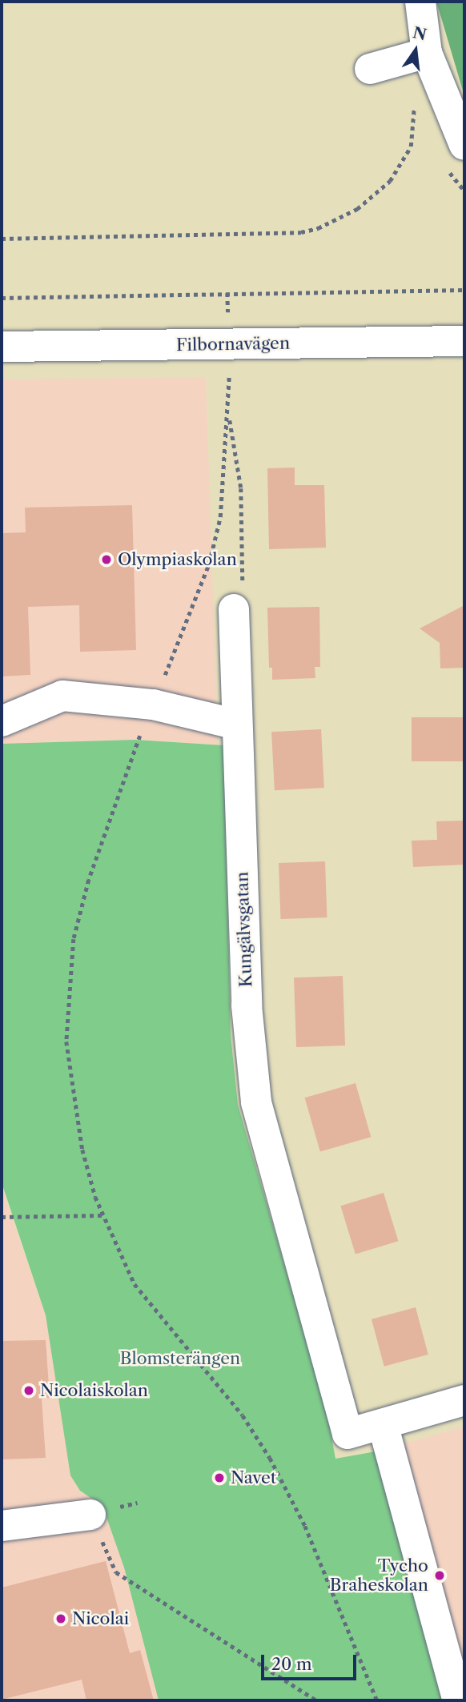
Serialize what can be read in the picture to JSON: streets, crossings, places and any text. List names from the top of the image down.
{
  "streets": {
    "street": ["Filbornavägen", "Kungälvsgatan"]
  },
  "parks": ["Blomsterängen"],
  "places": [
    "Olympiaskolan",
    "Nicolaiskolan",
    "Navet",
    "Tycho Braheskolan",
    "Nicolai"
  ],
  "scale_bar": "20 m",
  "north": "top"
}
